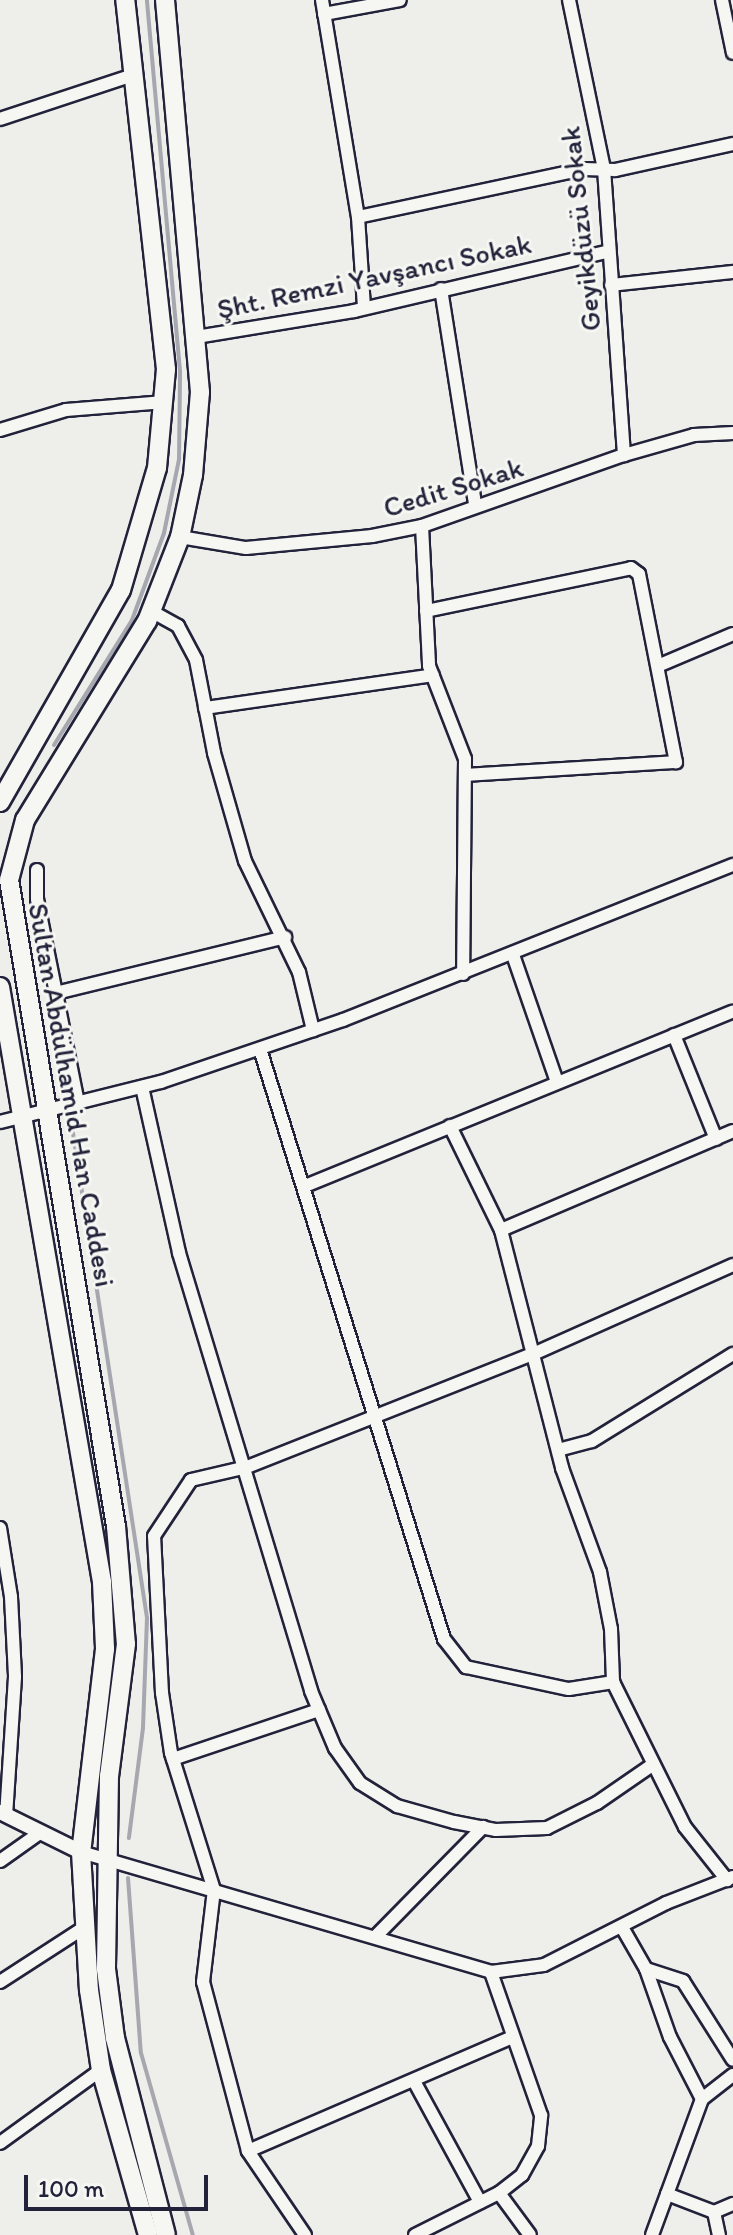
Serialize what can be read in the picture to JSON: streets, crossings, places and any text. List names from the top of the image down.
{
  "streets": {
    "main road": ["Sultan Abdülhamid Han Caddesi"],
    "street": ["Geyikdüzü Sokak", "Şht. Remzi Yavşancı Sokak", "Cedit Sokak"]
  },
  "crossings": [
    ["Geyikdüzü Sokak", "Şht. Remzi Yavşancı Sokak"],
    ["Geyikdüzü Sokak", "Cedit Sokak"],
    ["Şht. Remzi Yavşancı Sokak", "Sultan Abdülhamid Han Caddesi"],
    ["Cedit Sokak", "Sultan Abdülhamid Han Caddesi"]
  ],
  "scale_bar": "100 m"
}
